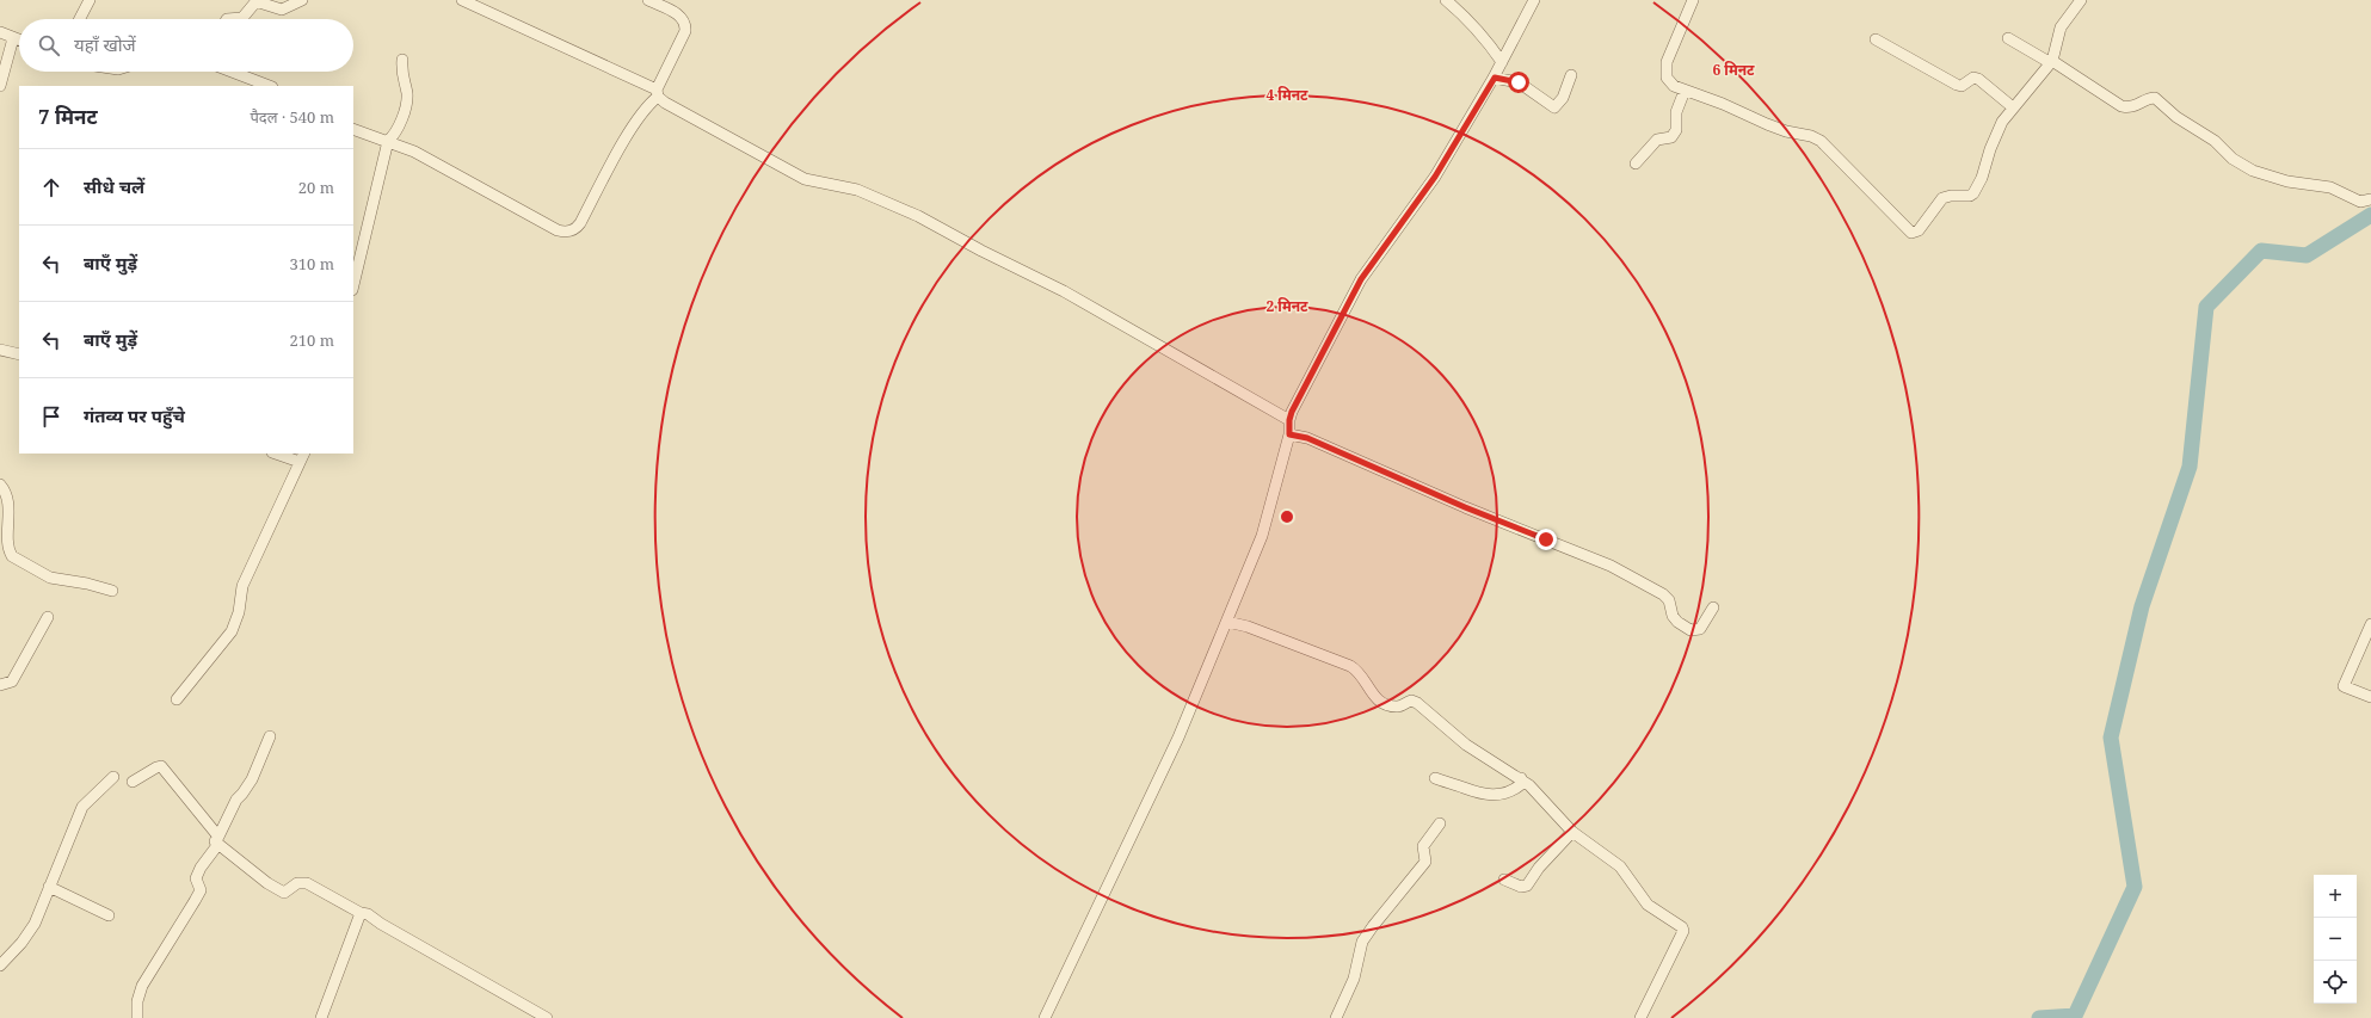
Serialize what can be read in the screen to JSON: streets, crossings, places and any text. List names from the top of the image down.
{
  "page": {
    "search": "यहाँ खोजें",
    "heading": ["7 मिनट", "पैदल · 540 m"],
    "list": [
      ["सीधे चलें", "20 m"],
      ["बाएँ मुड़ें", "310 m"],
      ["बाएँ मुड़ें", "210 m"],
      "गंतव्य पर पहुँचे"
    ],
    "map_buttons": ["+", "−"]
  },
  "rings": ["6 मिनट", "4 मिनट", "2 मिनट"]
}
